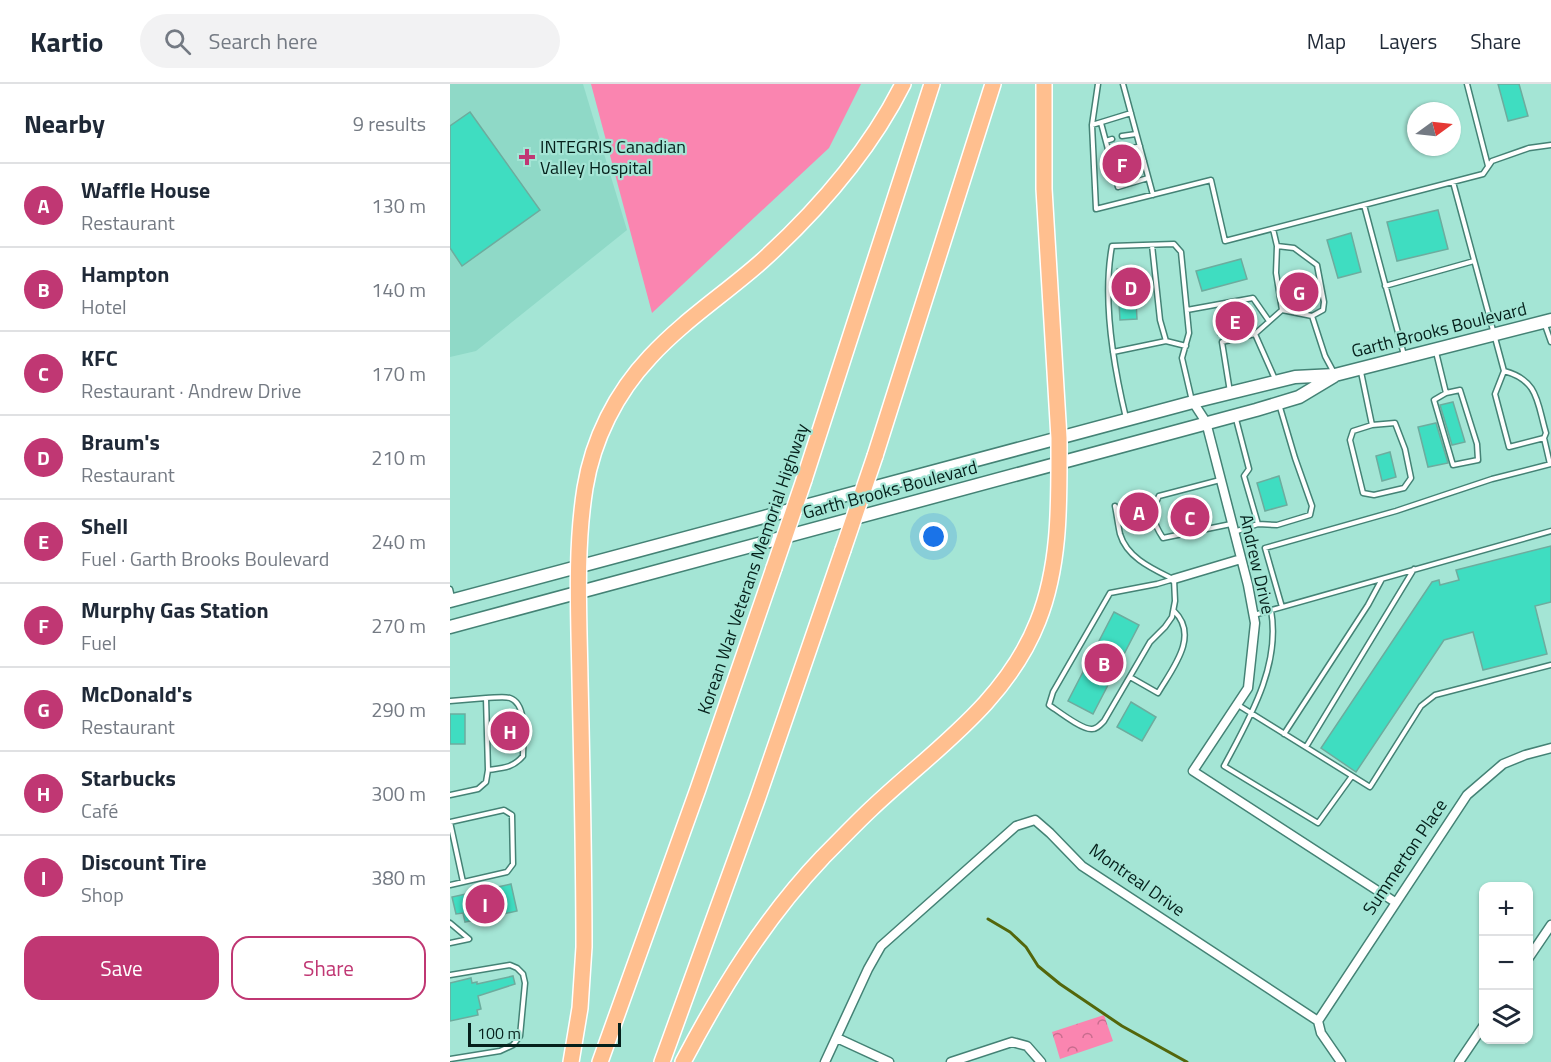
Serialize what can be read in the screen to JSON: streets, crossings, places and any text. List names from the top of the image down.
{
  "streets": {
    "highway": ["Korean War Veterans Memorial Highway"],
    "street": [
      "Garth Brooks Boulevard",
      "Andrew Drive",
      "Summerton Place",
      "Montreal Drive"
    ]
  },
  "crossings": [
    ["Garth Brooks Boulevard", "Andrew Drive"],
    ["Andrew Drive", "Summerton Place"],
    ["Summerton Place", "Montreal Drive"]
  ],
  "places": {
    "health": ["INTEGRIS Canadian Valley Hospital"]
  },
  "scale_bar": "100 m",
  "north": "right",
  "page": {
    "header": "Kartio",
    "search": "Search here",
    "nav": ["Map", "Layers", "Share"],
    "heading": ["Nearby", "9 results"],
    "pins": [
      "F",
      "D",
      "G",
      "E",
      "A",
      "C",
      "B",
      "H",
      "I"
    ],
    "list": [
      {
        "mark": "A",
        "name": "Waffle House",
        "note": "Restaurant",
        "value": "130 m"
      },
      {
        "mark": "B",
        "name": "Hampton",
        "note": "Hotel",
        "value": "140 m"
      },
      {
        "mark": "C",
        "name": "KFC",
        "note": "Restaurant · Andrew Drive",
        "value": "170 m"
      },
      {
        "mark": "D",
        "name": "Braum's",
        "note": "Restaurant",
        "value": "210 m"
      },
      {
        "mark": "E",
        "name": "Shell",
        "note": "Fuel · Garth Brooks Boulevard",
        "value": "240 m"
      },
      {
        "mark": "F",
        "name": "Murphy Gas Station",
        "note": "Fuel",
        "value": "270 m"
      },
      {
        "mark": "G",
        "name": "McDonald's",
        "note": "Restaurant",
        "value": "290 m"
      },
      {
        "mark": "H",
        "name": "Starbucks",
        "note": "Café",
        "value": "300 m"
      },
      {
        "mark": "I",
        "name": "Discount Tire",
        "note": "Shop",
        "value": "380 m"
      }
    ],
    "map_buttons": ["+", "−"],
    "buttons": ["Save", "Share"],
    "scale": "100 m"
  }
}
